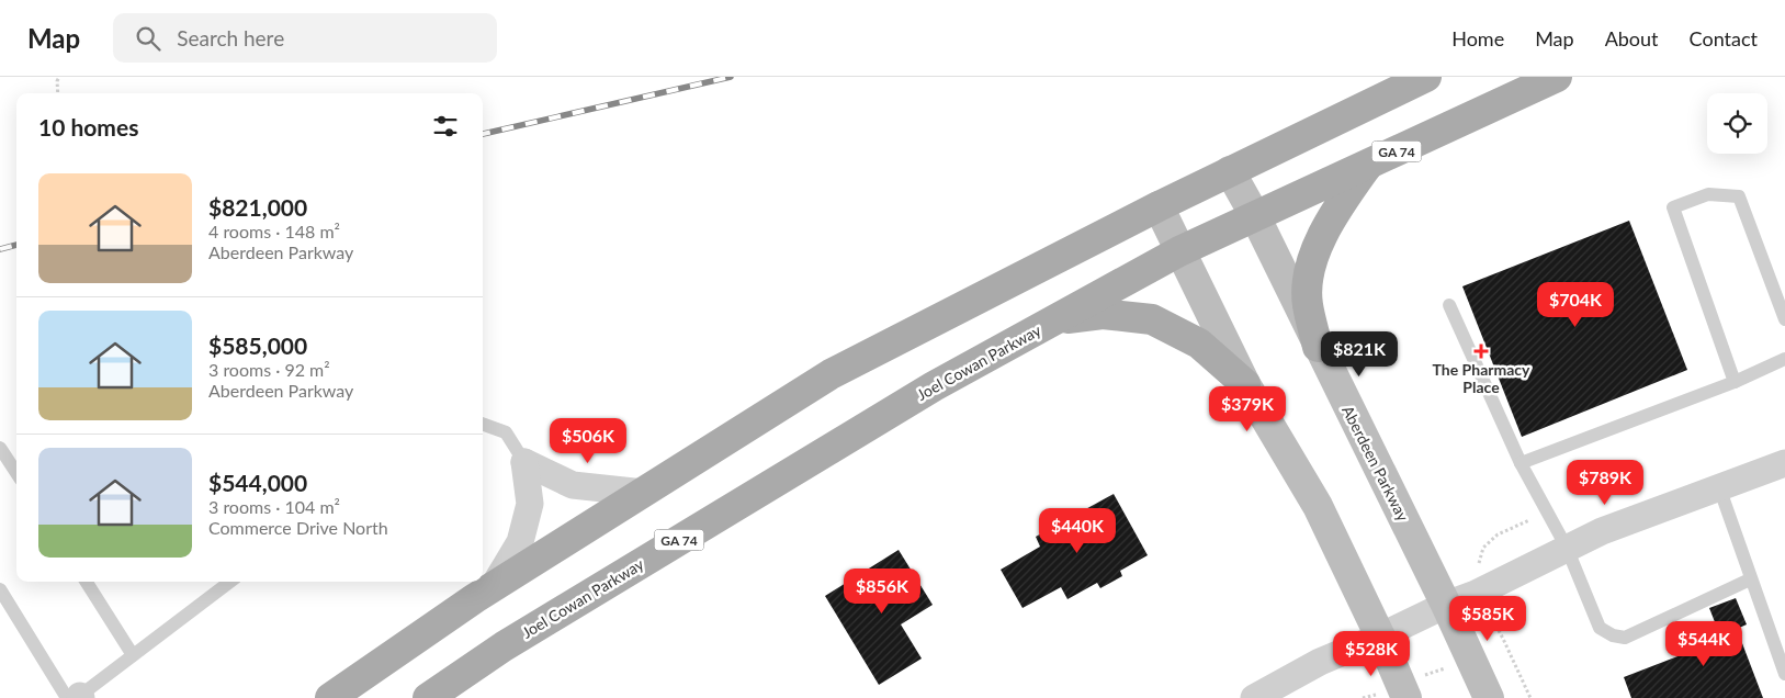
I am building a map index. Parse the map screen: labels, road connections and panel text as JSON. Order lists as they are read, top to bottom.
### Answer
{
  "streets": {
    "main road": ["GA 74", "Joel Cowan Parkway"],
    "street": ["Aberdeen Parkway"]
  },
  "crossings": [
    ["Joel Cowan Parkway", "Aberdeen Parkway"]
  ],
  "places": {
    "health": ["The Pharmacy Place"]
  },
  "page": {
    "header": "Map",
    "search": "Search here",
    "nav": [
      "Home",
      "Map",
      "About",
      "Contact"
    ],
    "heading": "10 homes",
    "list": [
      {
        "name": "$821,000",
        "note": "4 rooms · 148 m² · Aberdeen Parkway"
      },
      {
        "name": "$585,000",
        "note": "3 rooms · 92 m² · Aberdeen Parkway"
      },
      {
        "name": "$544,000",
        "note": "3 rooms · 104 m² · Commerce Drive North"
      }
    ],
    "price": [
      "$704K",
      "$821K",
      "$379K",
      "$506K",
      "$789K",
      "$440K",
      "$856K",
      "$585K",
      "$544K",
      "$528K"
    ]
  }
}
